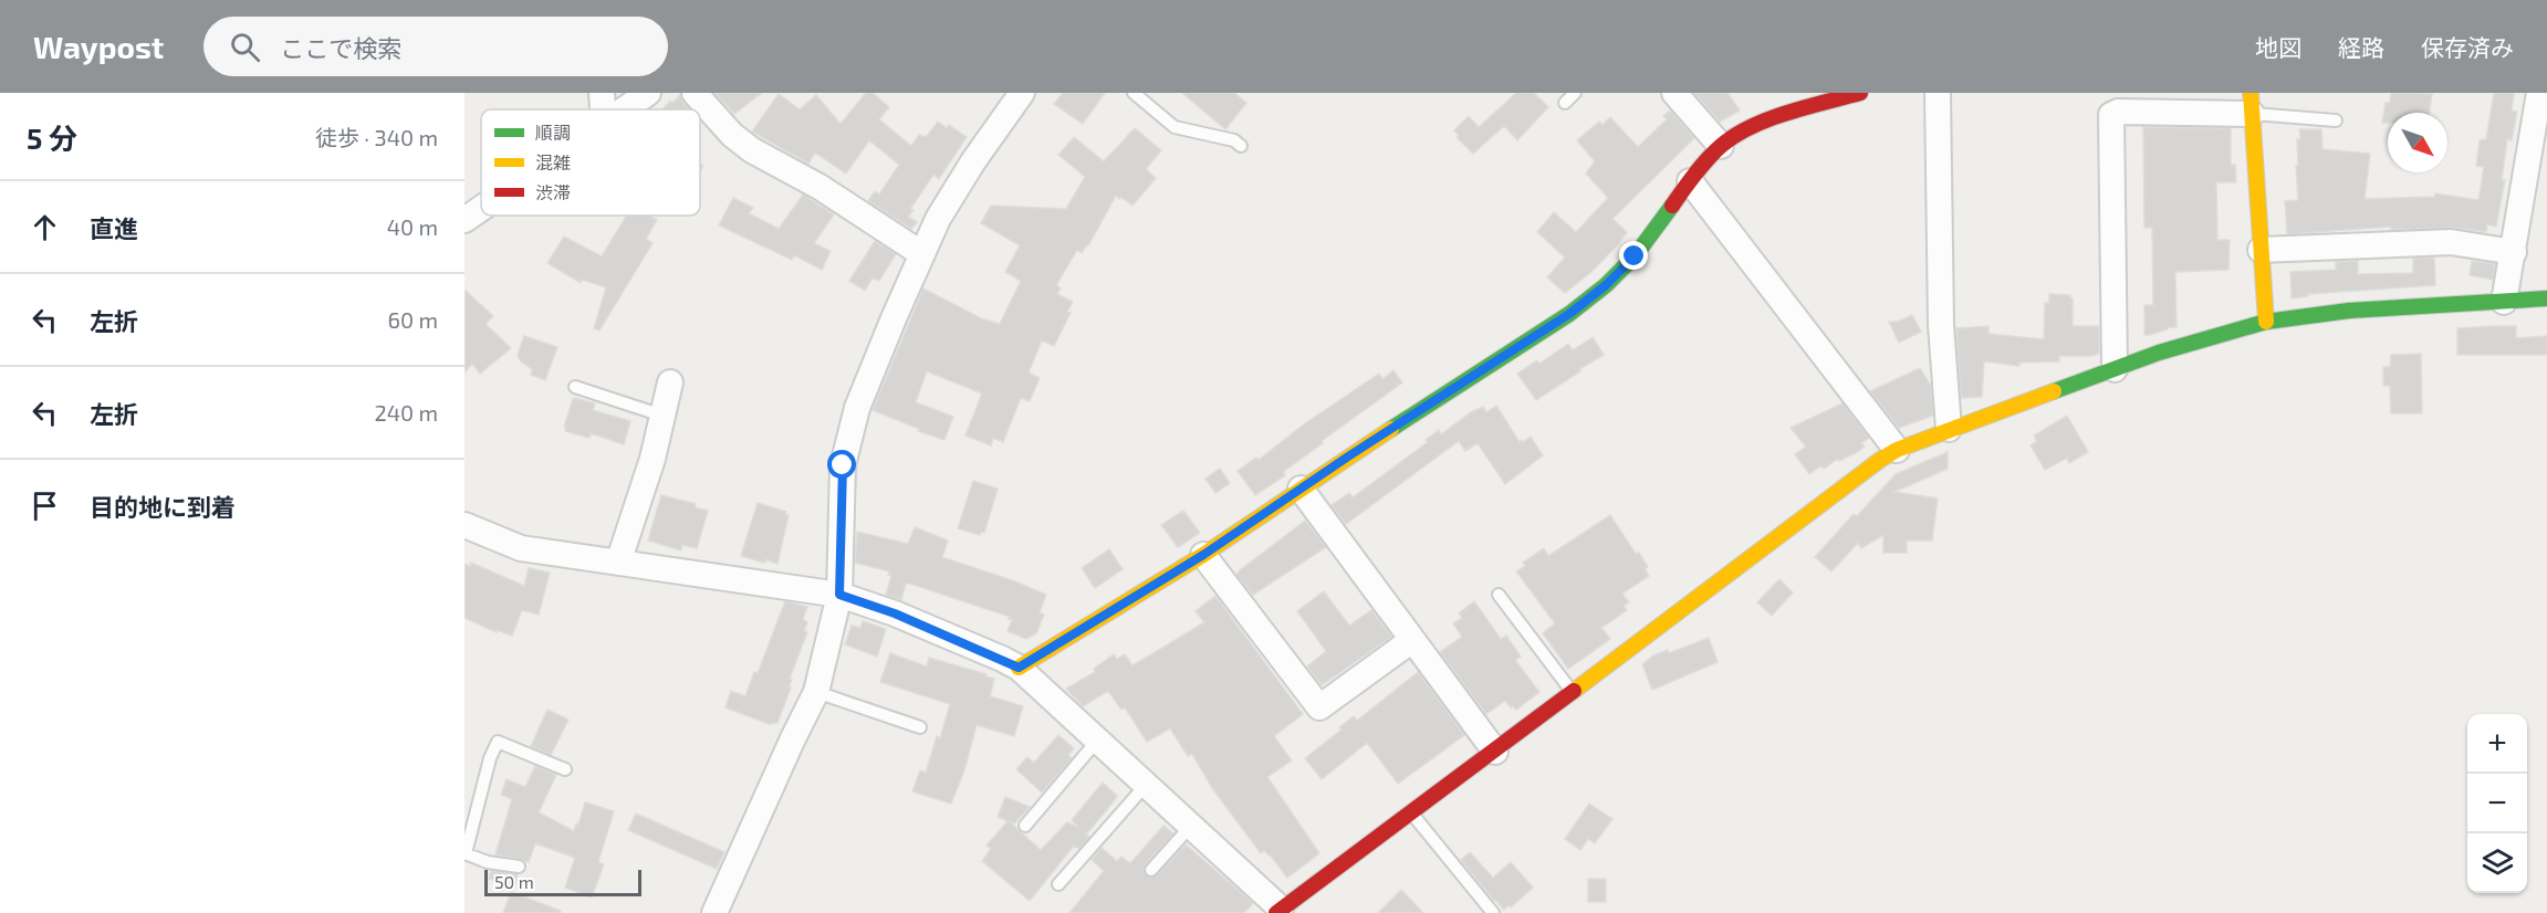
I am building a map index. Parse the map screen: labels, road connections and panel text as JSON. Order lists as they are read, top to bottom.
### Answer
{
  "legend": ["順調", "混雑", "渋滞"],
  "scale_bar": "50 m",
  "north": "bottom right",
  "page": {
    "header": "Waypost",
    "search": "ここで検索",
    "nav": ["地図", "経路", "保存済み"],
    "heading": ["5 分", "徒歩 · 340 m"],
    "list": [
      ["直進", "40 m"],
      ["左折", "60 m"],
      ["左折", "240 m"],
      "目的地に到着"
    ],
    "map_buttons": ["+", "−"],
    "scale": "50 m"
  }
}
